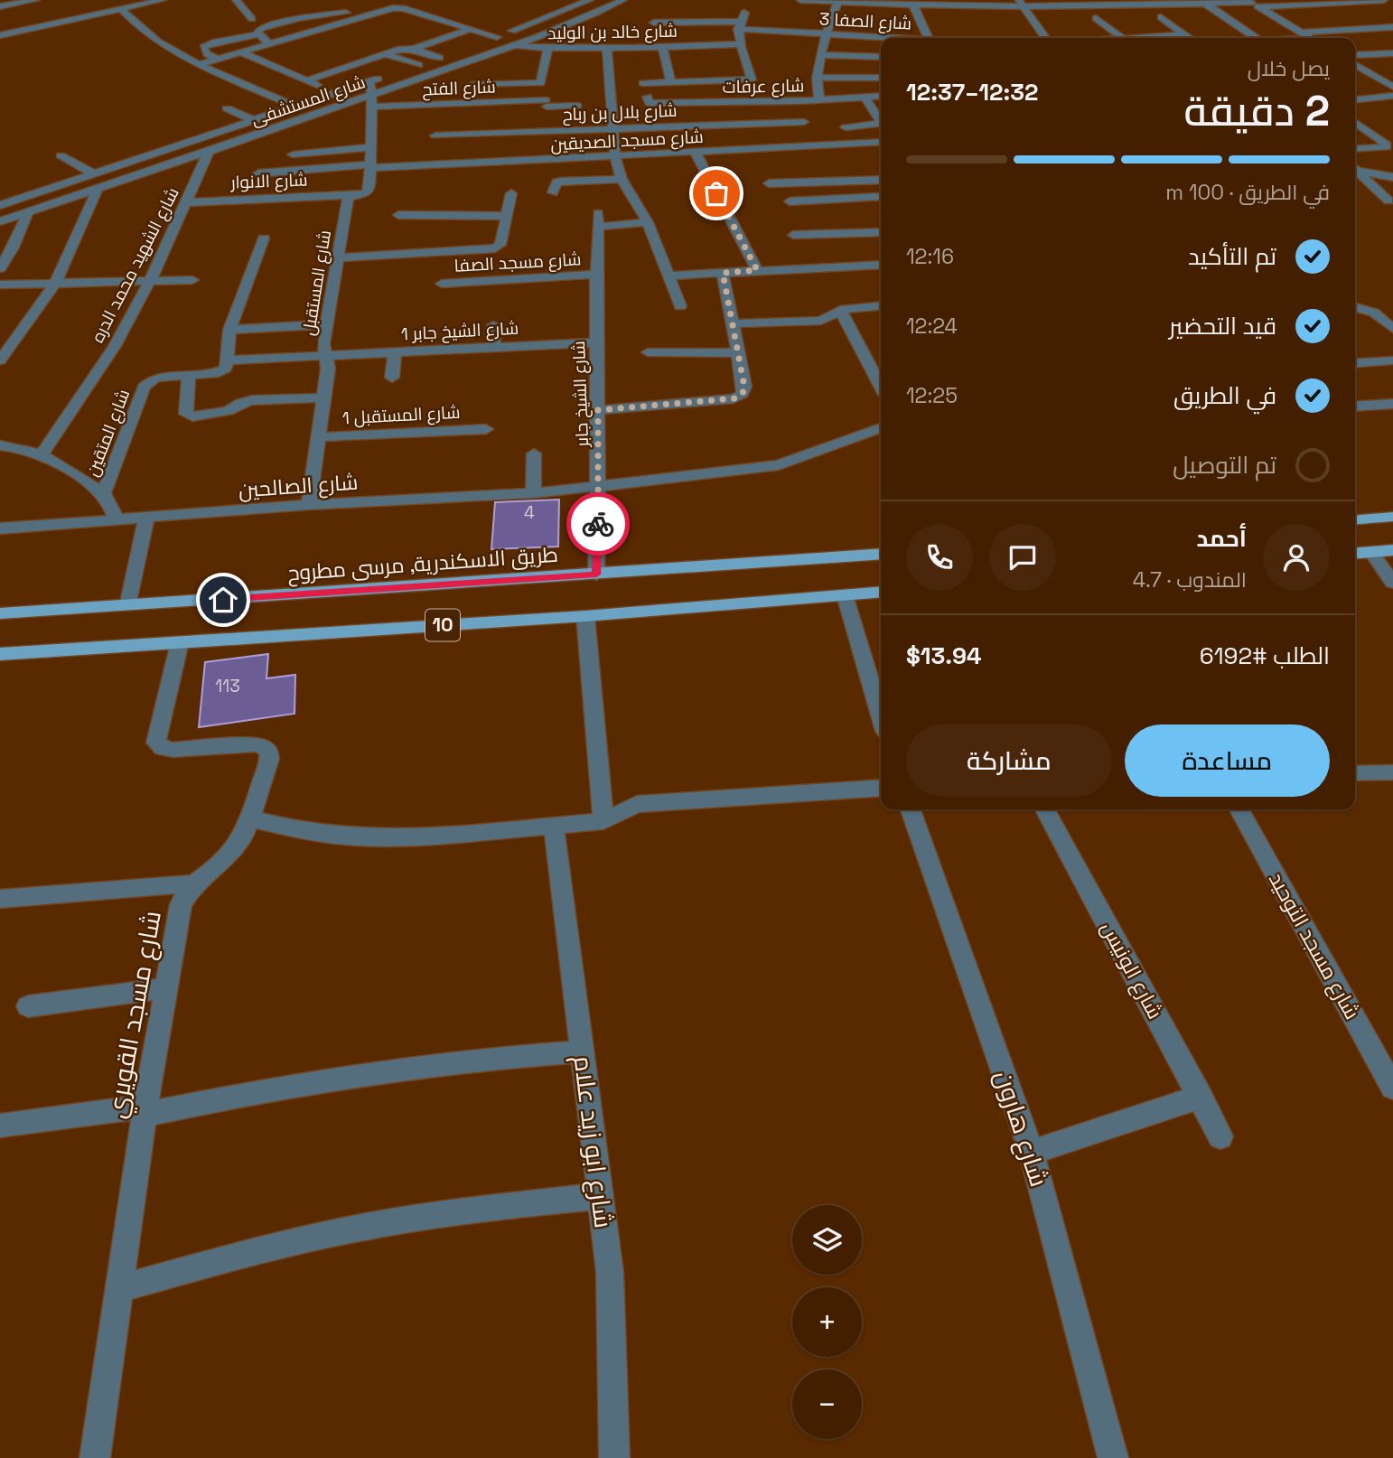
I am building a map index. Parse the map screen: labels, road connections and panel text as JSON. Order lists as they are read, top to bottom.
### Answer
{
  "streets": {
    "main road": ["طريق الاسكندرية, مرسى مطروح", "10"],
    "street": [
      "شارع الصفا 3",
      "شارع خالد بن الوليد",
      "شارع عرفات",
      "شارع الفتح",
      "شارع المستشفى",
      "شارع بلال بن رباح",
      "شارع مسجد الصديقين",
      "شارع الانوار",
      "شارع مسجد الصفا",
      "شارع الشهيد محمد الدره",
      "شارع المستقبل",
      "شارع الشيخ جابر 1",
      "شارع الشيخ جابر",
      "شارع المستقبل 1",
      "شارع المتقين",
      "شارع الصالحين",
      "شارع مسجد التوحيد",
      "شارع الونيس",
      "شارع مسجد القويري",
      "شارع هارون",
      "شارع ابو زيد علام"
    ]
  },
  "crossings": [
    ["شارع خالد بن الوليد", "شارع المستشفى"],
    ["شارع الفتح", "شارع بلال بن رباح"],
    ["شارع الفتح", "شارع المستقبل"],
    ["شارع المستشفى", "شارع الشهيد محمد الدره"],
    ["شارع المستشفى", "شارع المستقبل"],
    ["شارع مسجد الصديقين", "شارع المستقبل"],
    ["شارع الانوار", "شارع الشهيد محمد الدره"],
    ["شارع الانوار", "شارع المستقبل"],
    ["شارع مسجد الصفا", "شارع الشيخ جابر"],
    ["شارع المستقبل", "شارع الشيخ جابر 1"],
    ["شارع المستقبل", "شارع المستقبل 1"],
    ["شارع المستقبل", "شارع الصالحين"],
    ["شارع الشيخ جابر 1", "شارع الشيخ جابر"],
    ["شارع الشيخ جابر 1", "شارع المتقين"],
    ["شارع الشيخ جابر", "شارع الصالحين"],
    ["شارع الشيخ جابر", "طريق الاسكندرية, مرسى مطروح"],
    ["شارع المتقين", "شارع الصالحين"],
    ["10", "شارع مسجد القويري"]
  ],
  "house_numbers": ["4", "113"],
  "page": {
    "heading": ["2 دقيقة", "يصل خلال", "12:32–12:37"],
    "panel": [
      "أحمد",
      "المندوب · 4.7",
      "الطلب #6192",
      "$13.94"
    ],
    "bar": "في الطريق · 100 m",
    "list": [
      ["تم التأكيد", "12:16"],
      ["قيد التحضير", "12:24"],
      ["في الطريق", "12:25"],
      "تم التوصيل"
    ],
    "buttons": ["مساعدة", "مشاركة"],
    "map_buttons": ["+", "−"]
  }
}
